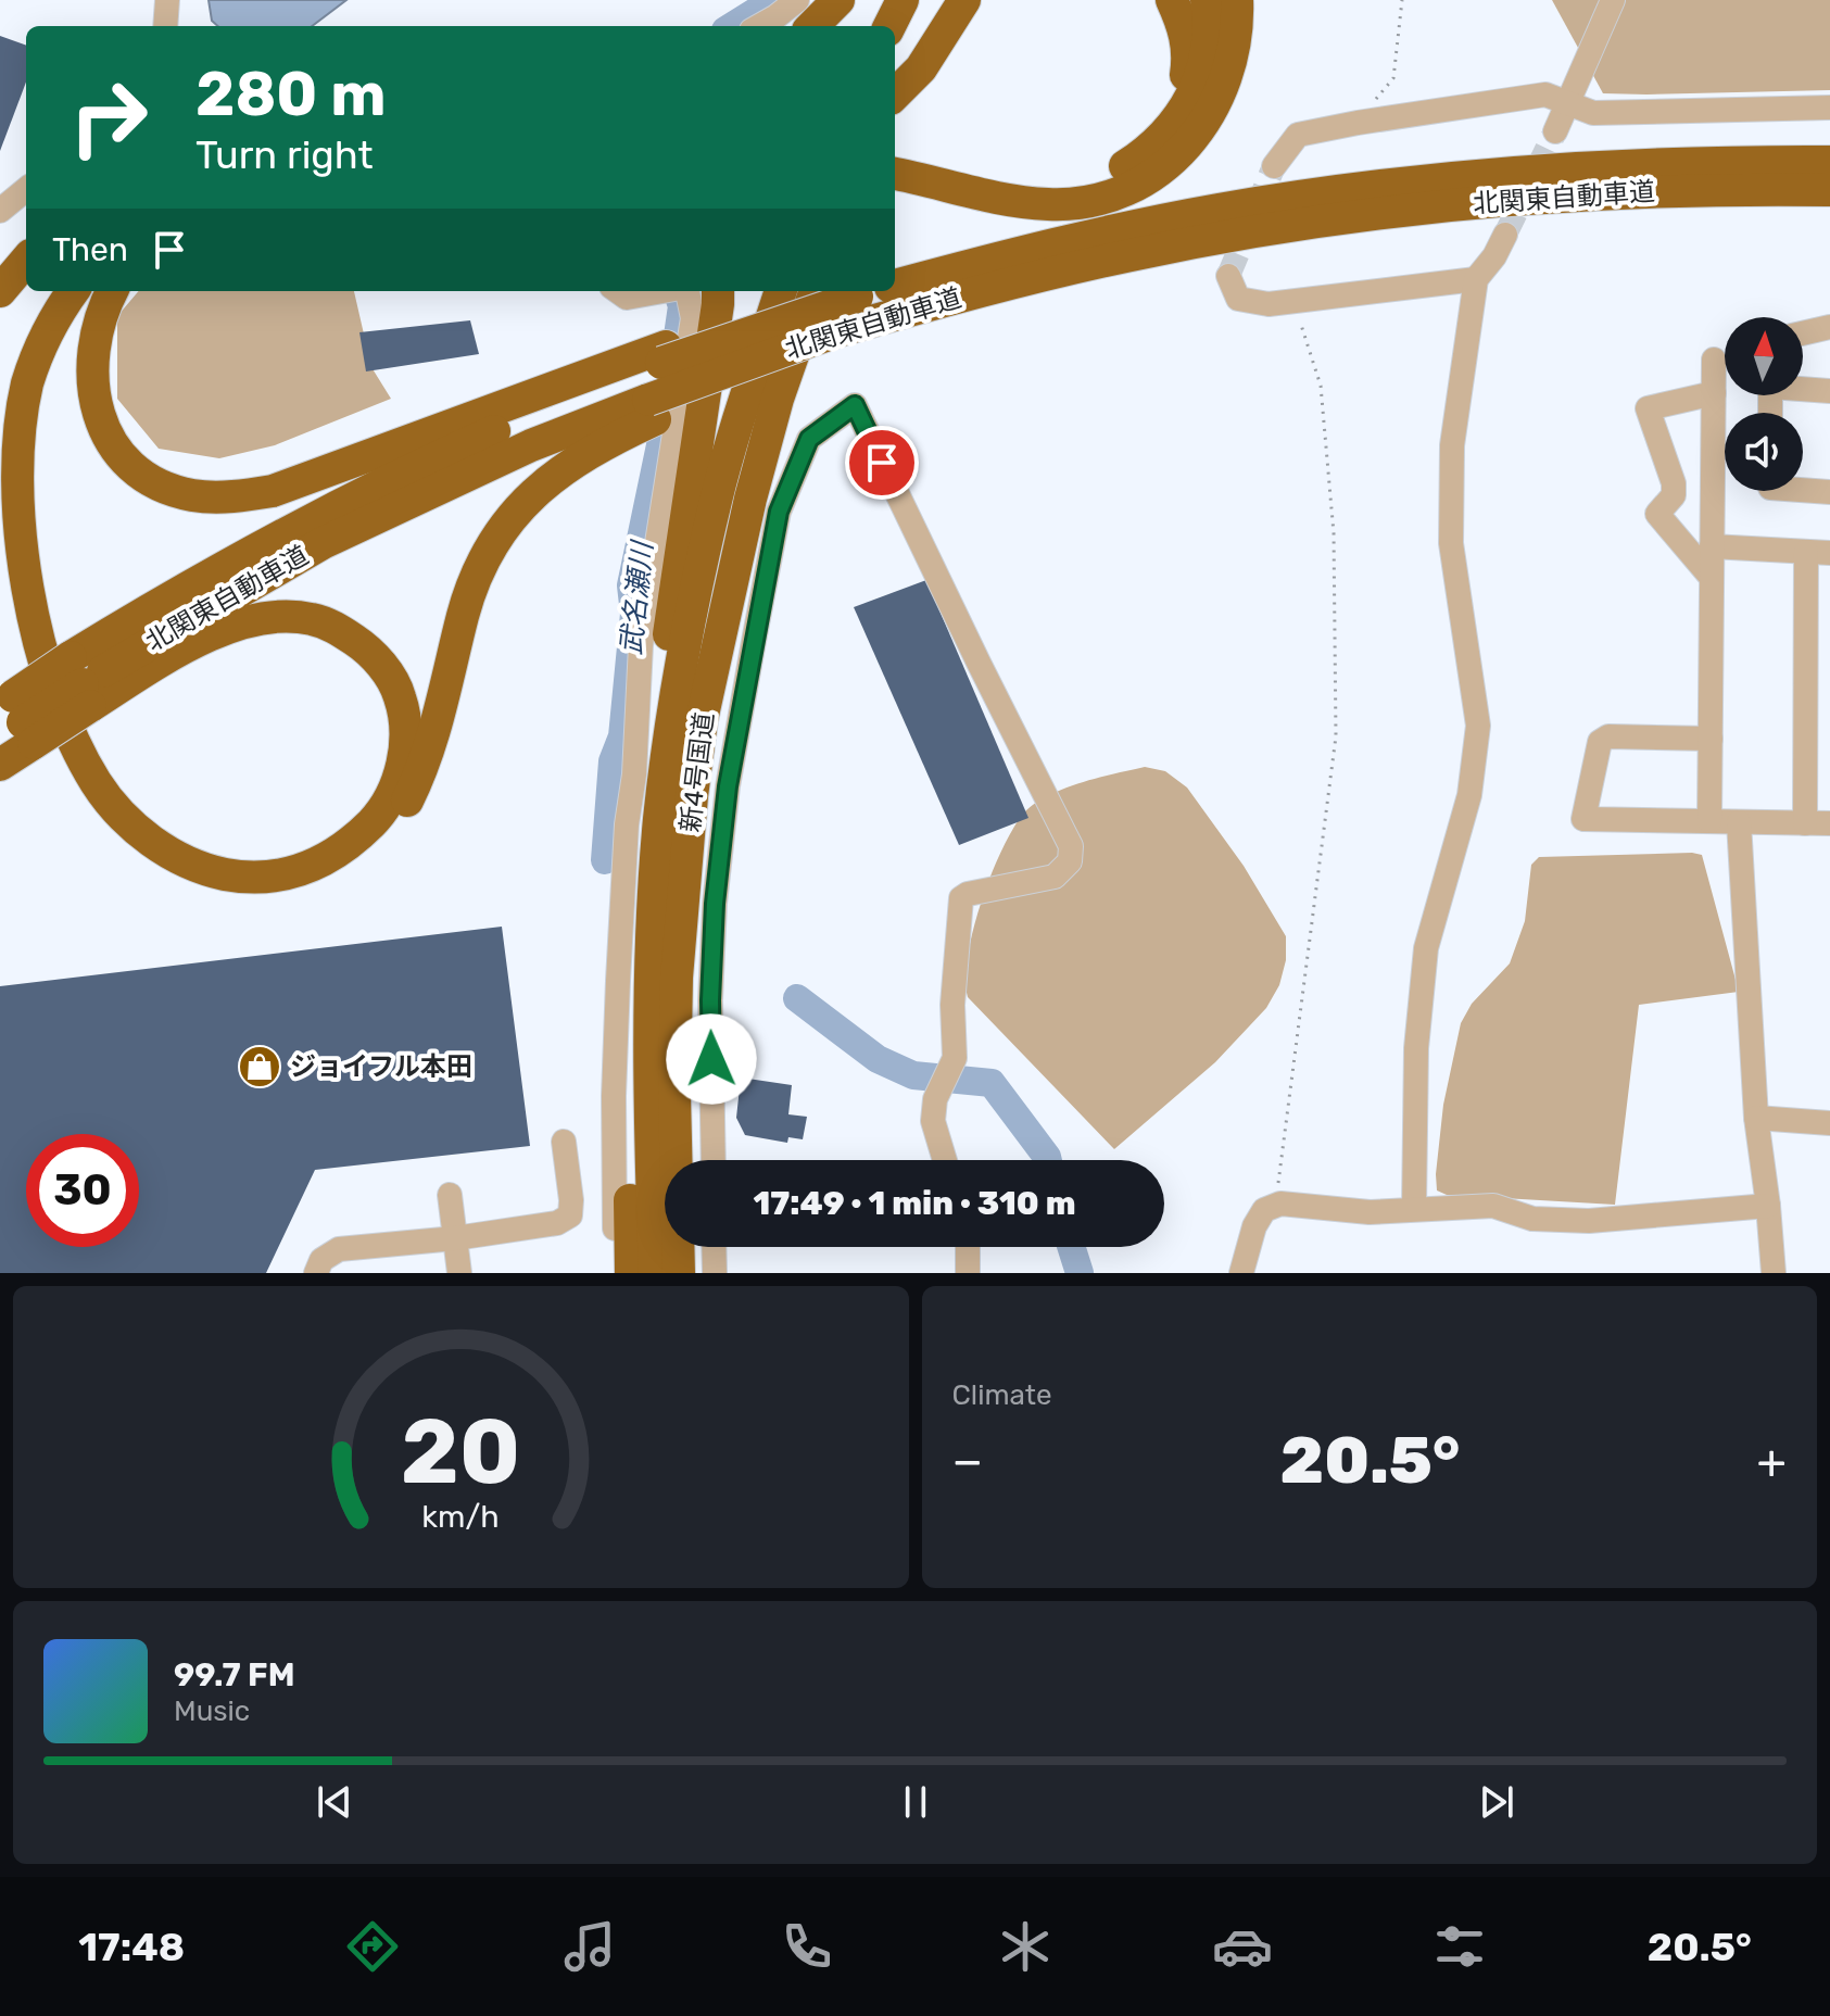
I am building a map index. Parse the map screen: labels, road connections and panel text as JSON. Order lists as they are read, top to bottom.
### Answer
{
  "streets": {
    "highway": ["北関東自動車道", "新4号国道"]
  },
  "water": ["武名瀬川"],
  "places": {
    "shop": ["ジョイフル本田"]
  },
  "north": "top",
  "page": {
    "turn": ["280 m", "Turn right"],
    "then": "Then",
    "limit": "30",
    "trip": "17:49 · 1 min · 310 m",
    "tile": "Climate",
    "heat": ["−", "20.5°", "+"],
    "song": ["99.7 FM", "Music"],
    "tabs": ["17:48", "20.5°"],
    "gauge": ["20", "km/h"]
  }
}
